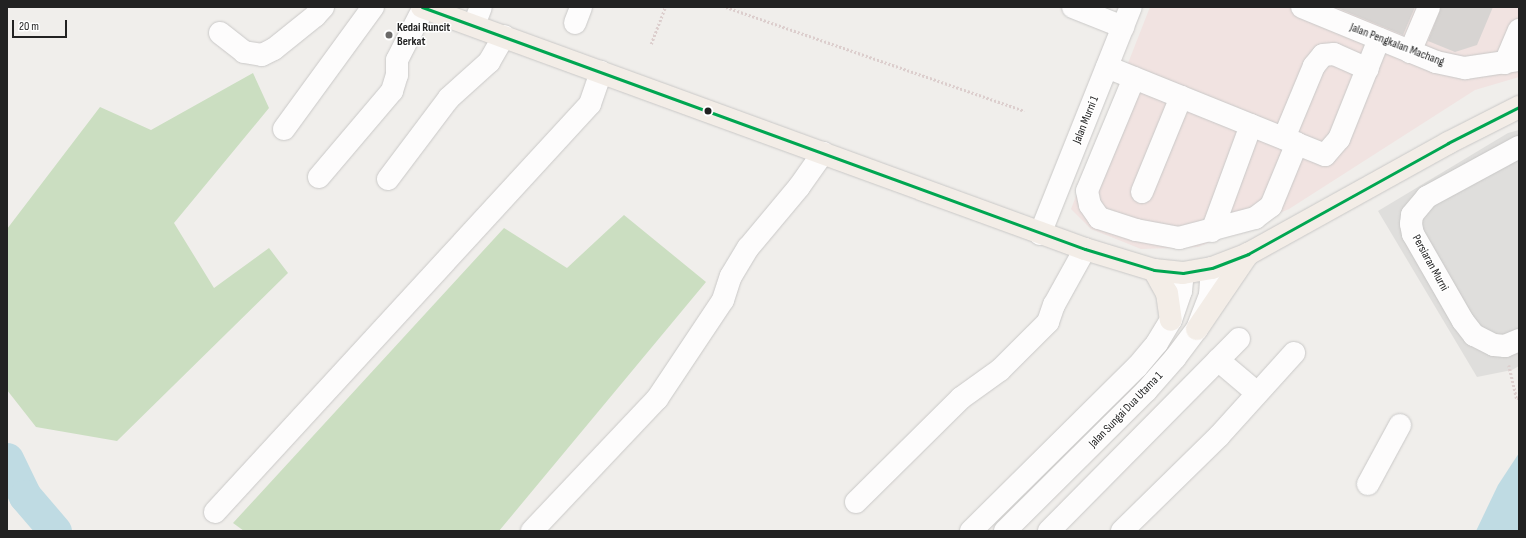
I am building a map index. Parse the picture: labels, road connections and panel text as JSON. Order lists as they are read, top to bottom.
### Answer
{
  "streets": {
    "street": [
      "Jalan Pengkalan Machang",
      "Jalan Murni 1",
      "Persiaran Murni",
      "Jalan Sungai Dua Utama 1"
    ]
  },
  "places": ["Kedai Runcit Berkat"],
  "scale_bar": "20 m"
}
